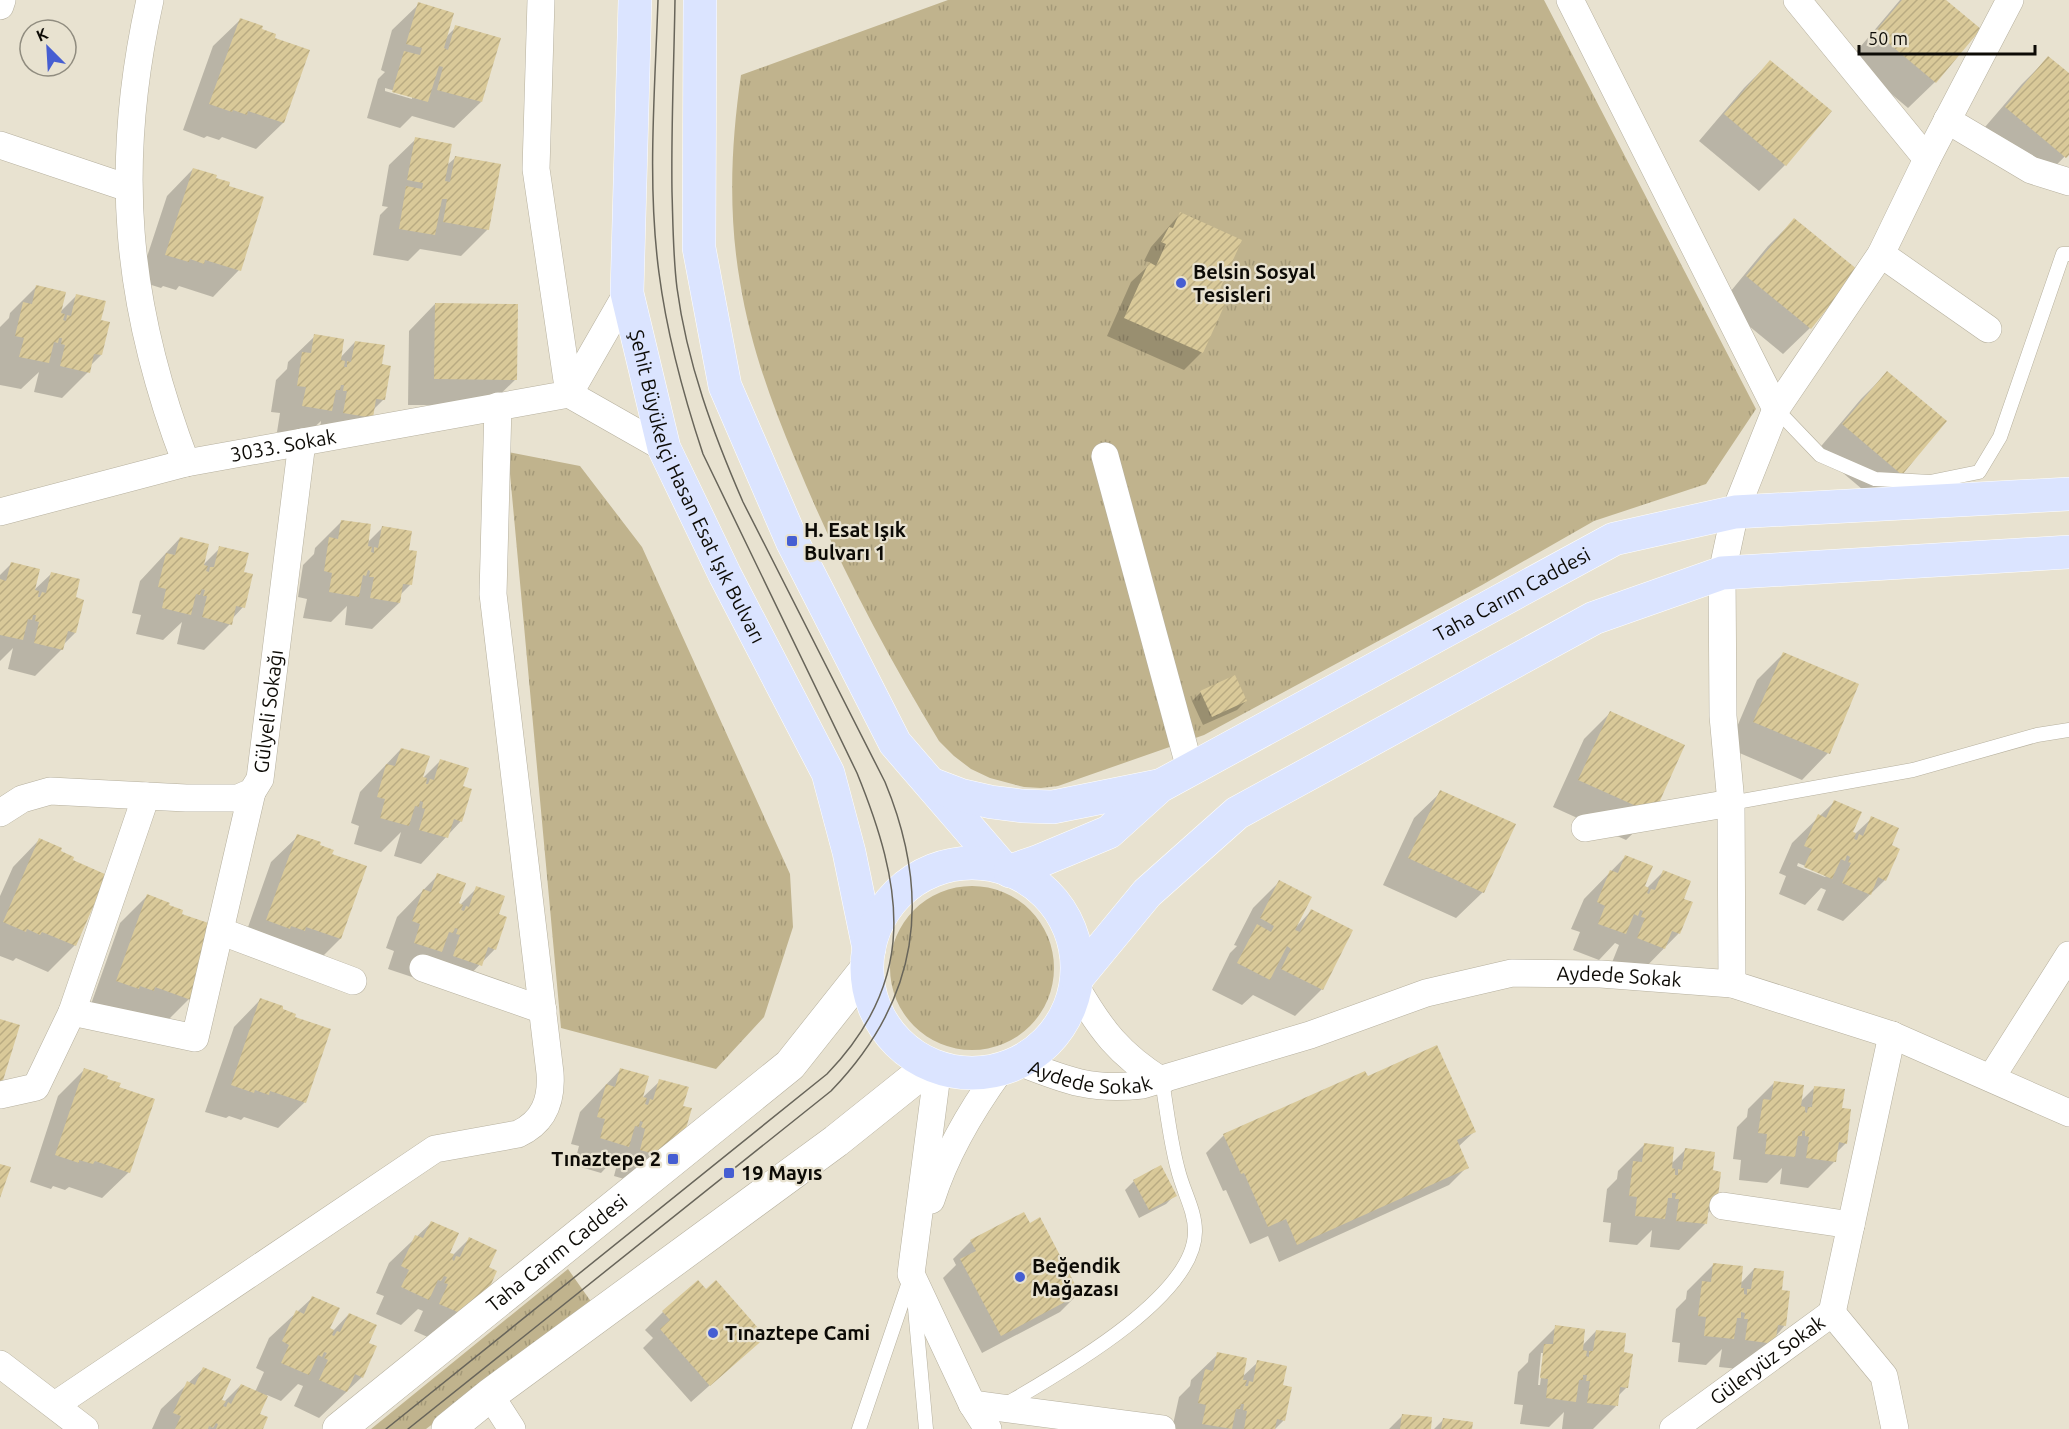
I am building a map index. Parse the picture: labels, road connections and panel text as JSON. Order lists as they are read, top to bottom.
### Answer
{
  "streets": {
    "main road": ["Şehit Büyükelçi Hasan Esat Işık Bulvarı", "Taha Carım Caddesi"],
    "street": [
      "3033. Sokak",
      "Gülyeli Sokağı",
      "Aydede Sokak",
      "Güleryüz Sokak"
    ]
  },
  "crossings": [
    ["3033. Sokak", "Gülyeli Sokağı"],
    ["Şehit Büyükelçi Hasan Esat Işık Bulvarı", "Taha Carım Caddesi"],
    ["Şehit Büyükelçi Hasan Esat Işık Bulvarı", "Aydede Sokak"],
    ["Taha Carım Caddesi", "Aydede Sokak"]
  ],
  "places": {
    "other": ["Belsin Sosyal Tesisleri", "Beğendik Mağazası", "Tınaztepe Cami"],
    "transit": ["H. Esat Işık Bulvarı 1", "Tınaztepe 2", "19 Mayıs"]
  },
  "scale_bar": "50 m",
  "north": "top left"
}
